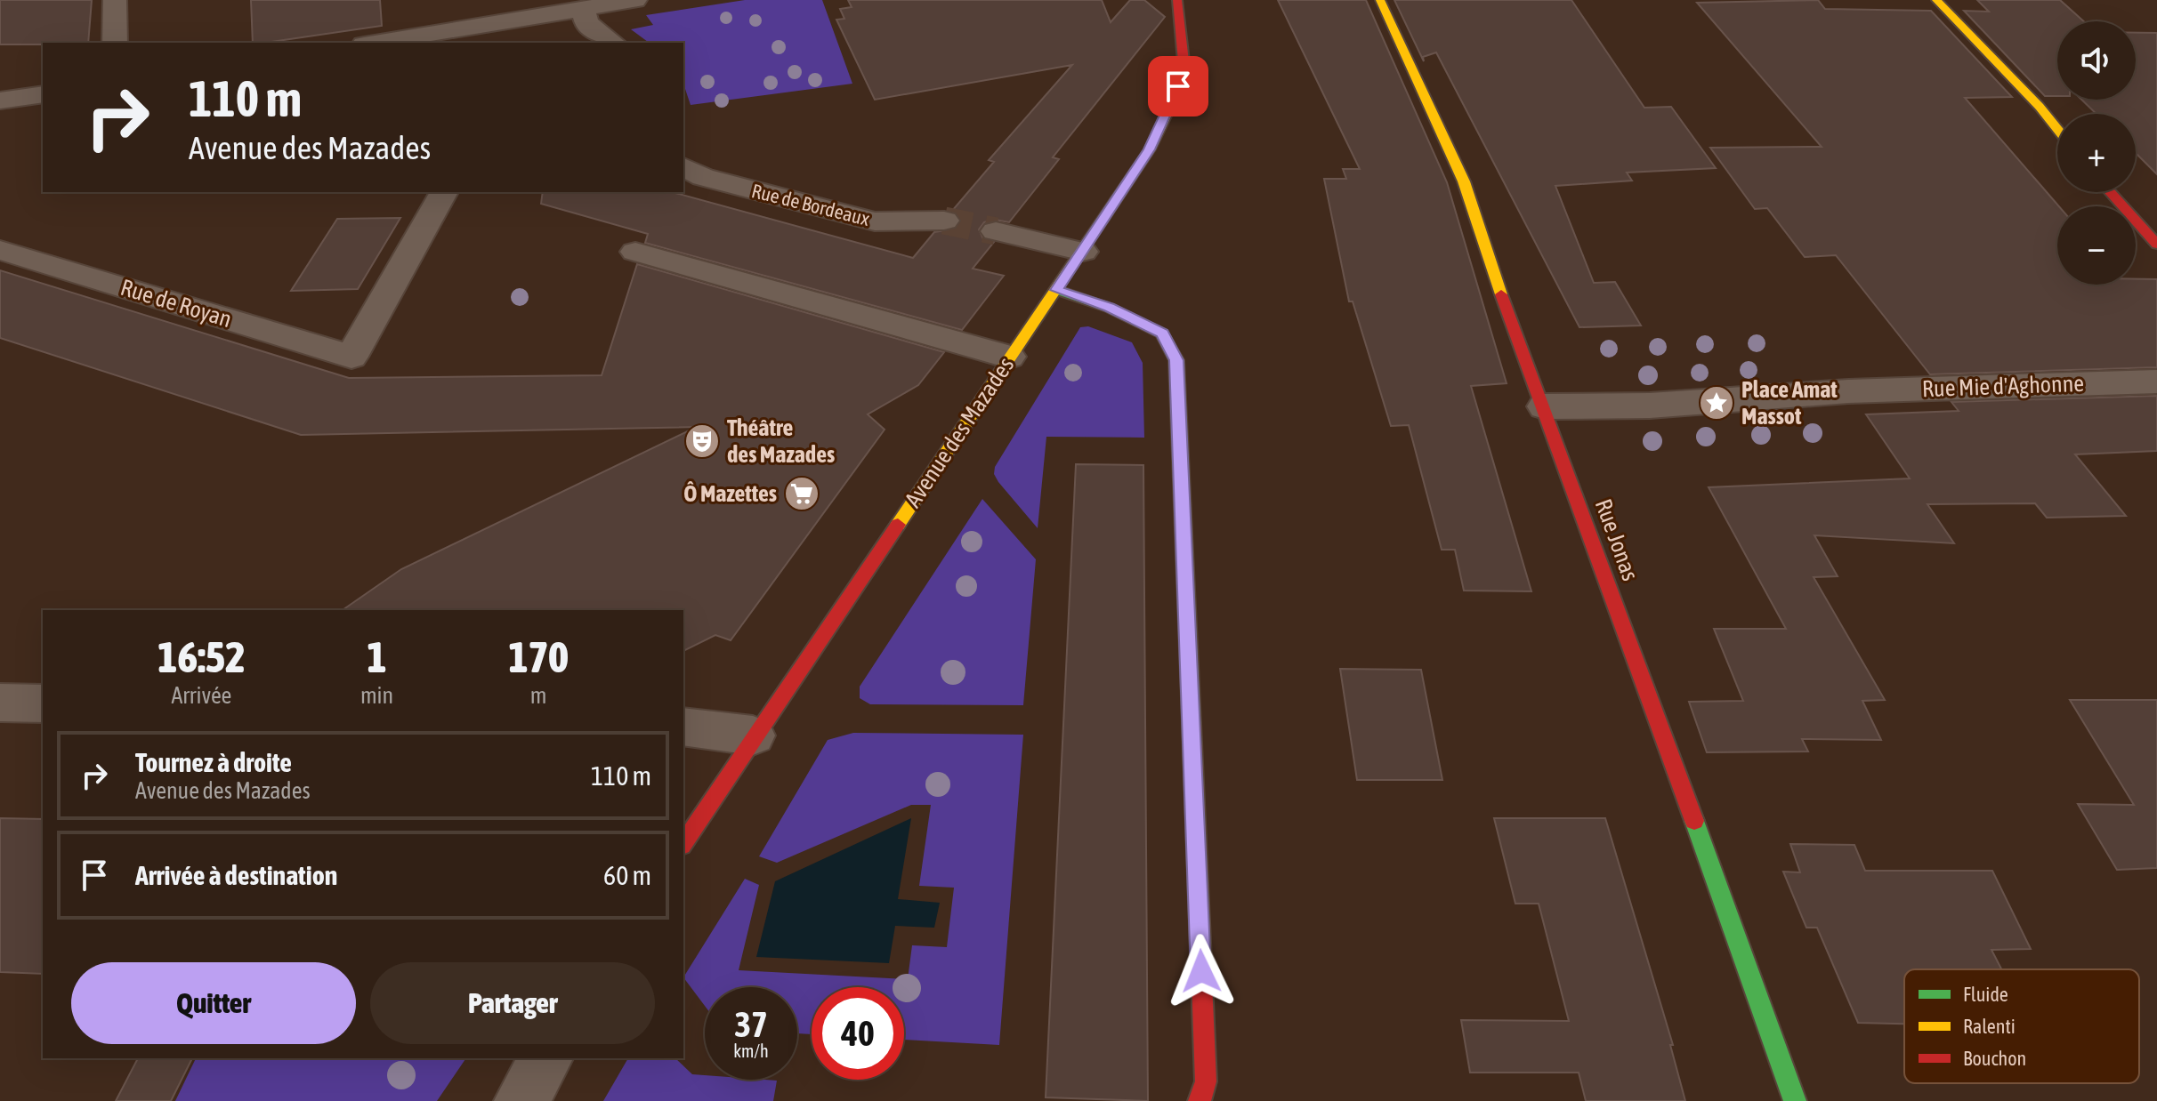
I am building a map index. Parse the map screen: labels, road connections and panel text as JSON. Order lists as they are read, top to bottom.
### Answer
{
  "streets": {
    "street": [
      "Rue de Bordeaux",
      "Rue de Royan",
      "Rue Mie d'Aghonne",
      "Avenue des Mazades",
      "Rue Jonas"
    ]
  },
  "crossings": [
    ["Rue Mie d'Aghonne", "Rue Jonas"]
  ],
  "places": {
    "place": ["Place Amat Massot"],
    "theatre": ["Théâtre des Mazades"],
    "supermarket": ["Ô Mazettes"]
  },
  "legend": ["Fluide", "Ralenti", "Bouchon"],
  "page": {
    "map_buttons": ["+", "−"],
    "turn": ["110 m", "Avenue des Mazades"],
    "eta": [
      "16:52",
      "Arrivée",
      "1",
      "min",
      "170",
      "m"
    ],
    "list": [
      {
        "name": "Tournez à droite",
        "note": "Avenue des Mazades",
        "value": "110 m"
      },
      {
        "name": "Arrivée à destination",
        "value": "60 m"
      }
    ],
    "buttons": ["Quitter", "Partager"],
    "speed": "37 km/h",
    "limit": "40"
  }
}
